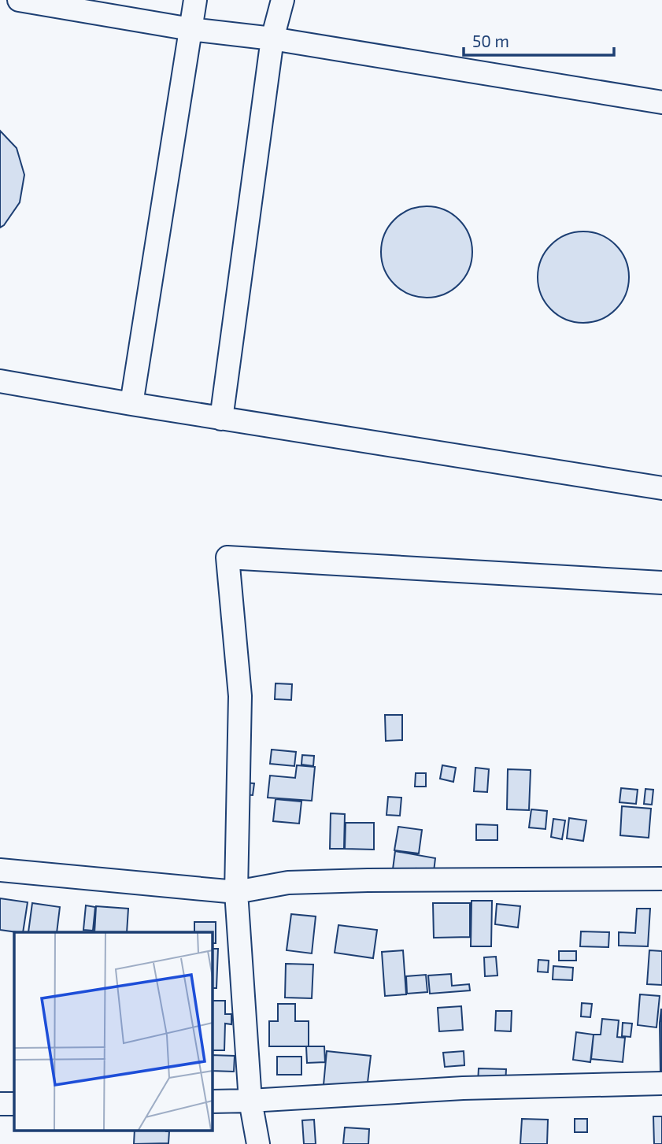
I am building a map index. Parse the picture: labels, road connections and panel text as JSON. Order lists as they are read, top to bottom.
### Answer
{
  "scale_bar": "50 m"
}
